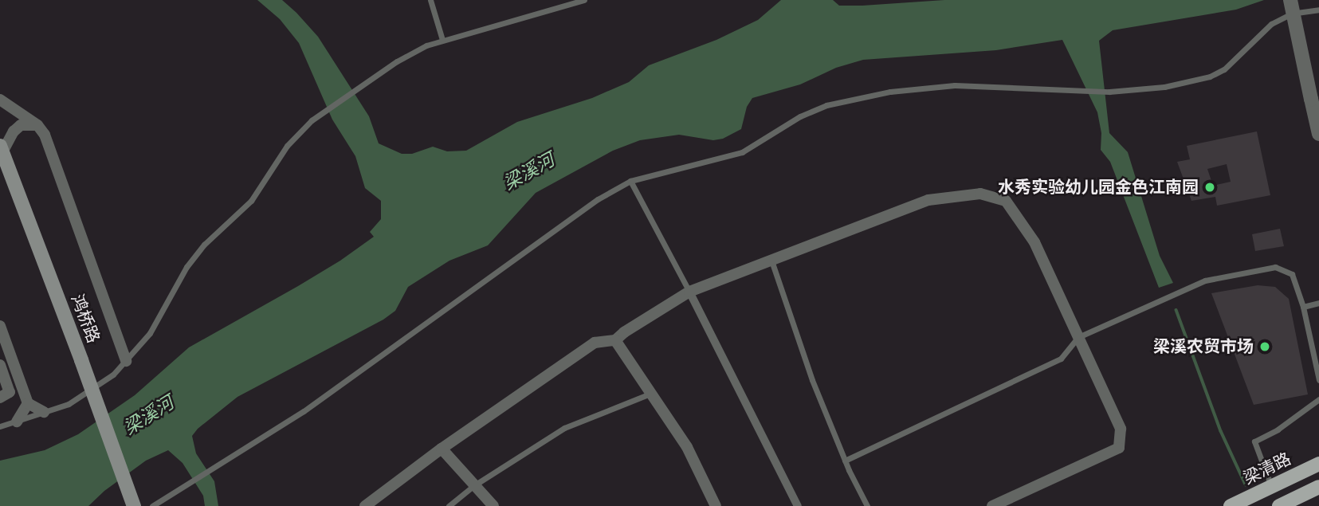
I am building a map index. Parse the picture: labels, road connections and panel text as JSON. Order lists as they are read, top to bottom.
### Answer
{
  "streets": {
    "main road": ["鸿桥路", "梁清路"]
  },
  "water": ["梁溪河"],
  "places": ["水秀实验幼儿园金色江南园", "梁溪农贸市场"]
}
